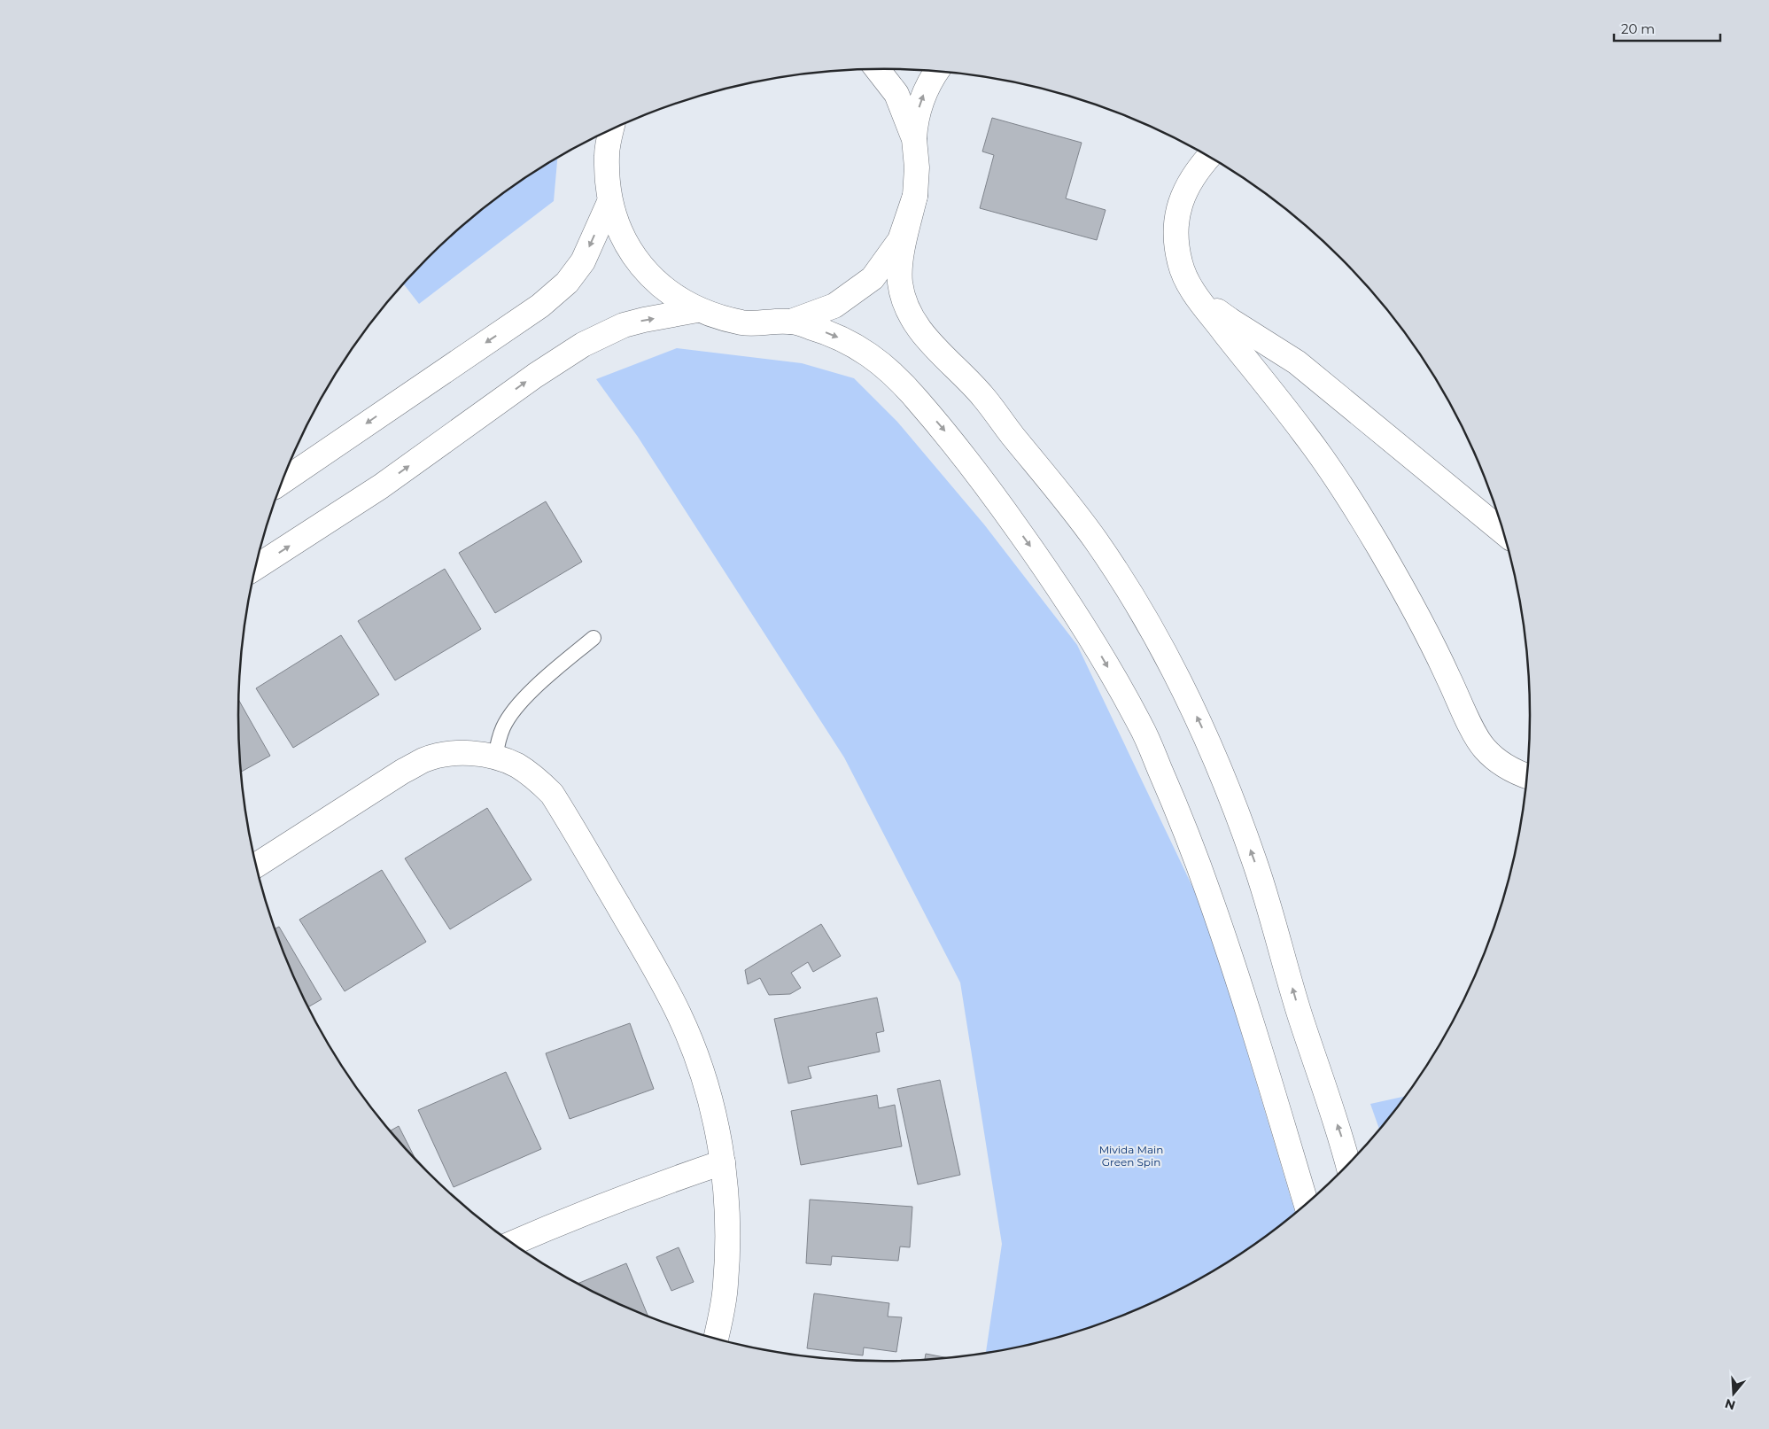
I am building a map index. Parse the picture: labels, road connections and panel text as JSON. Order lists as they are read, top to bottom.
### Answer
{
  "parks": ["Mivida Main Green Spin"],
  "scale_bar": "20 m",
  "north": "bottom"
}
